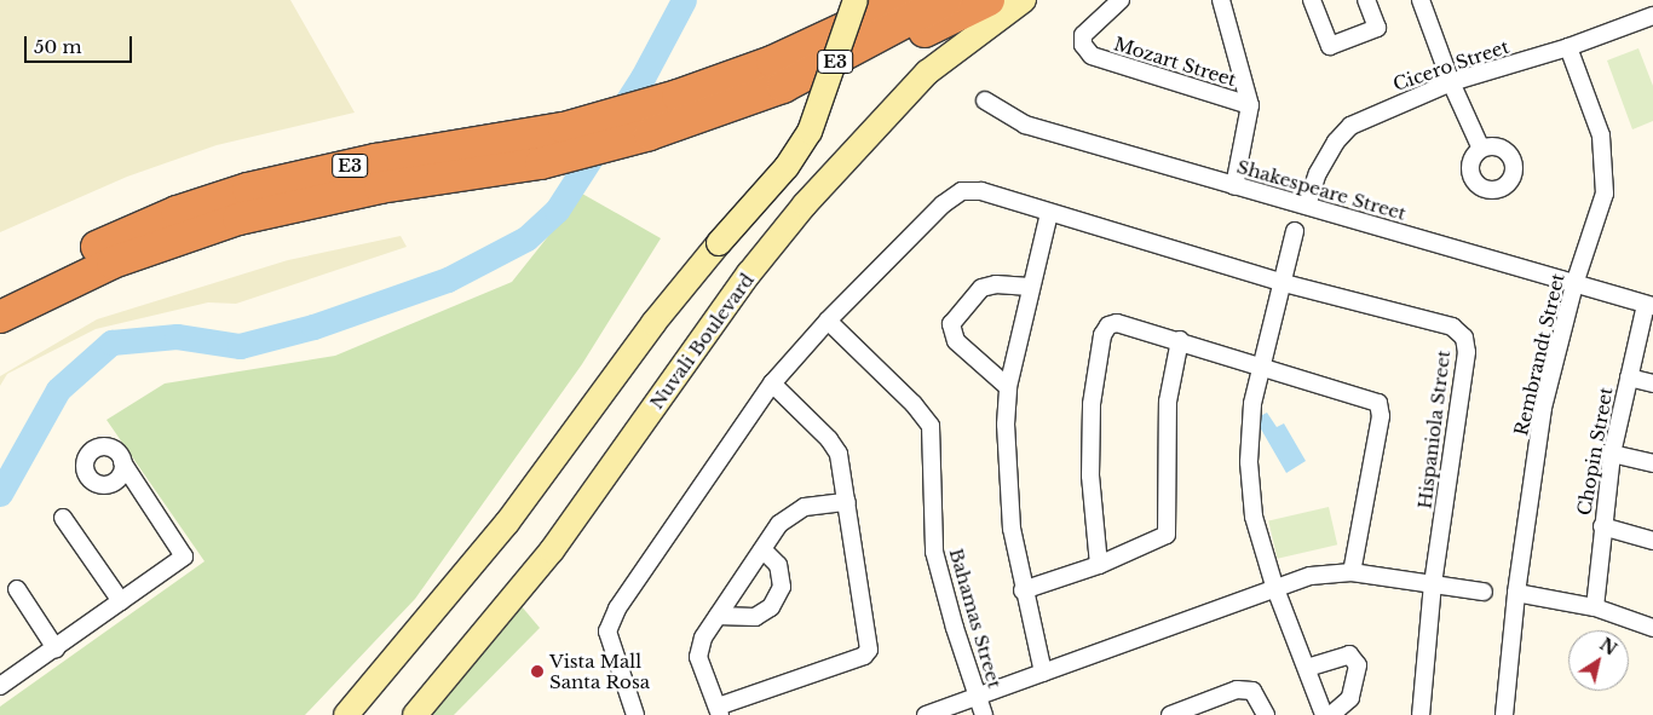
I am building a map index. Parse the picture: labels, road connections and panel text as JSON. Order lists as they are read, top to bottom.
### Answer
{
  "streets": {
    "highway": ["E3"],
    "main road": ["Nuvali Boulevard"],
    "street": [
      "Mozart Street",
      "Cicero Street",
      "Shakespeare Street",
      "Rembrandt Street",
      "Hispaniola Street",
      "Chopin Street",
      "Bahamas Street"
    ]
  },
  "crossings": [
    ["Cicero Street", "Shakespeare Street"],
    ["Cicero Street", "Rembrandt Street"],
    ["Shakespeare Street", "Rembrandt Street"],
    ["Shakespeare Street", "Chopin Street"]
  ],
  "places": ["Vista Mall Santa Rosa"],
  "scale_bar": "50 m",
  "north": "top right"
}
